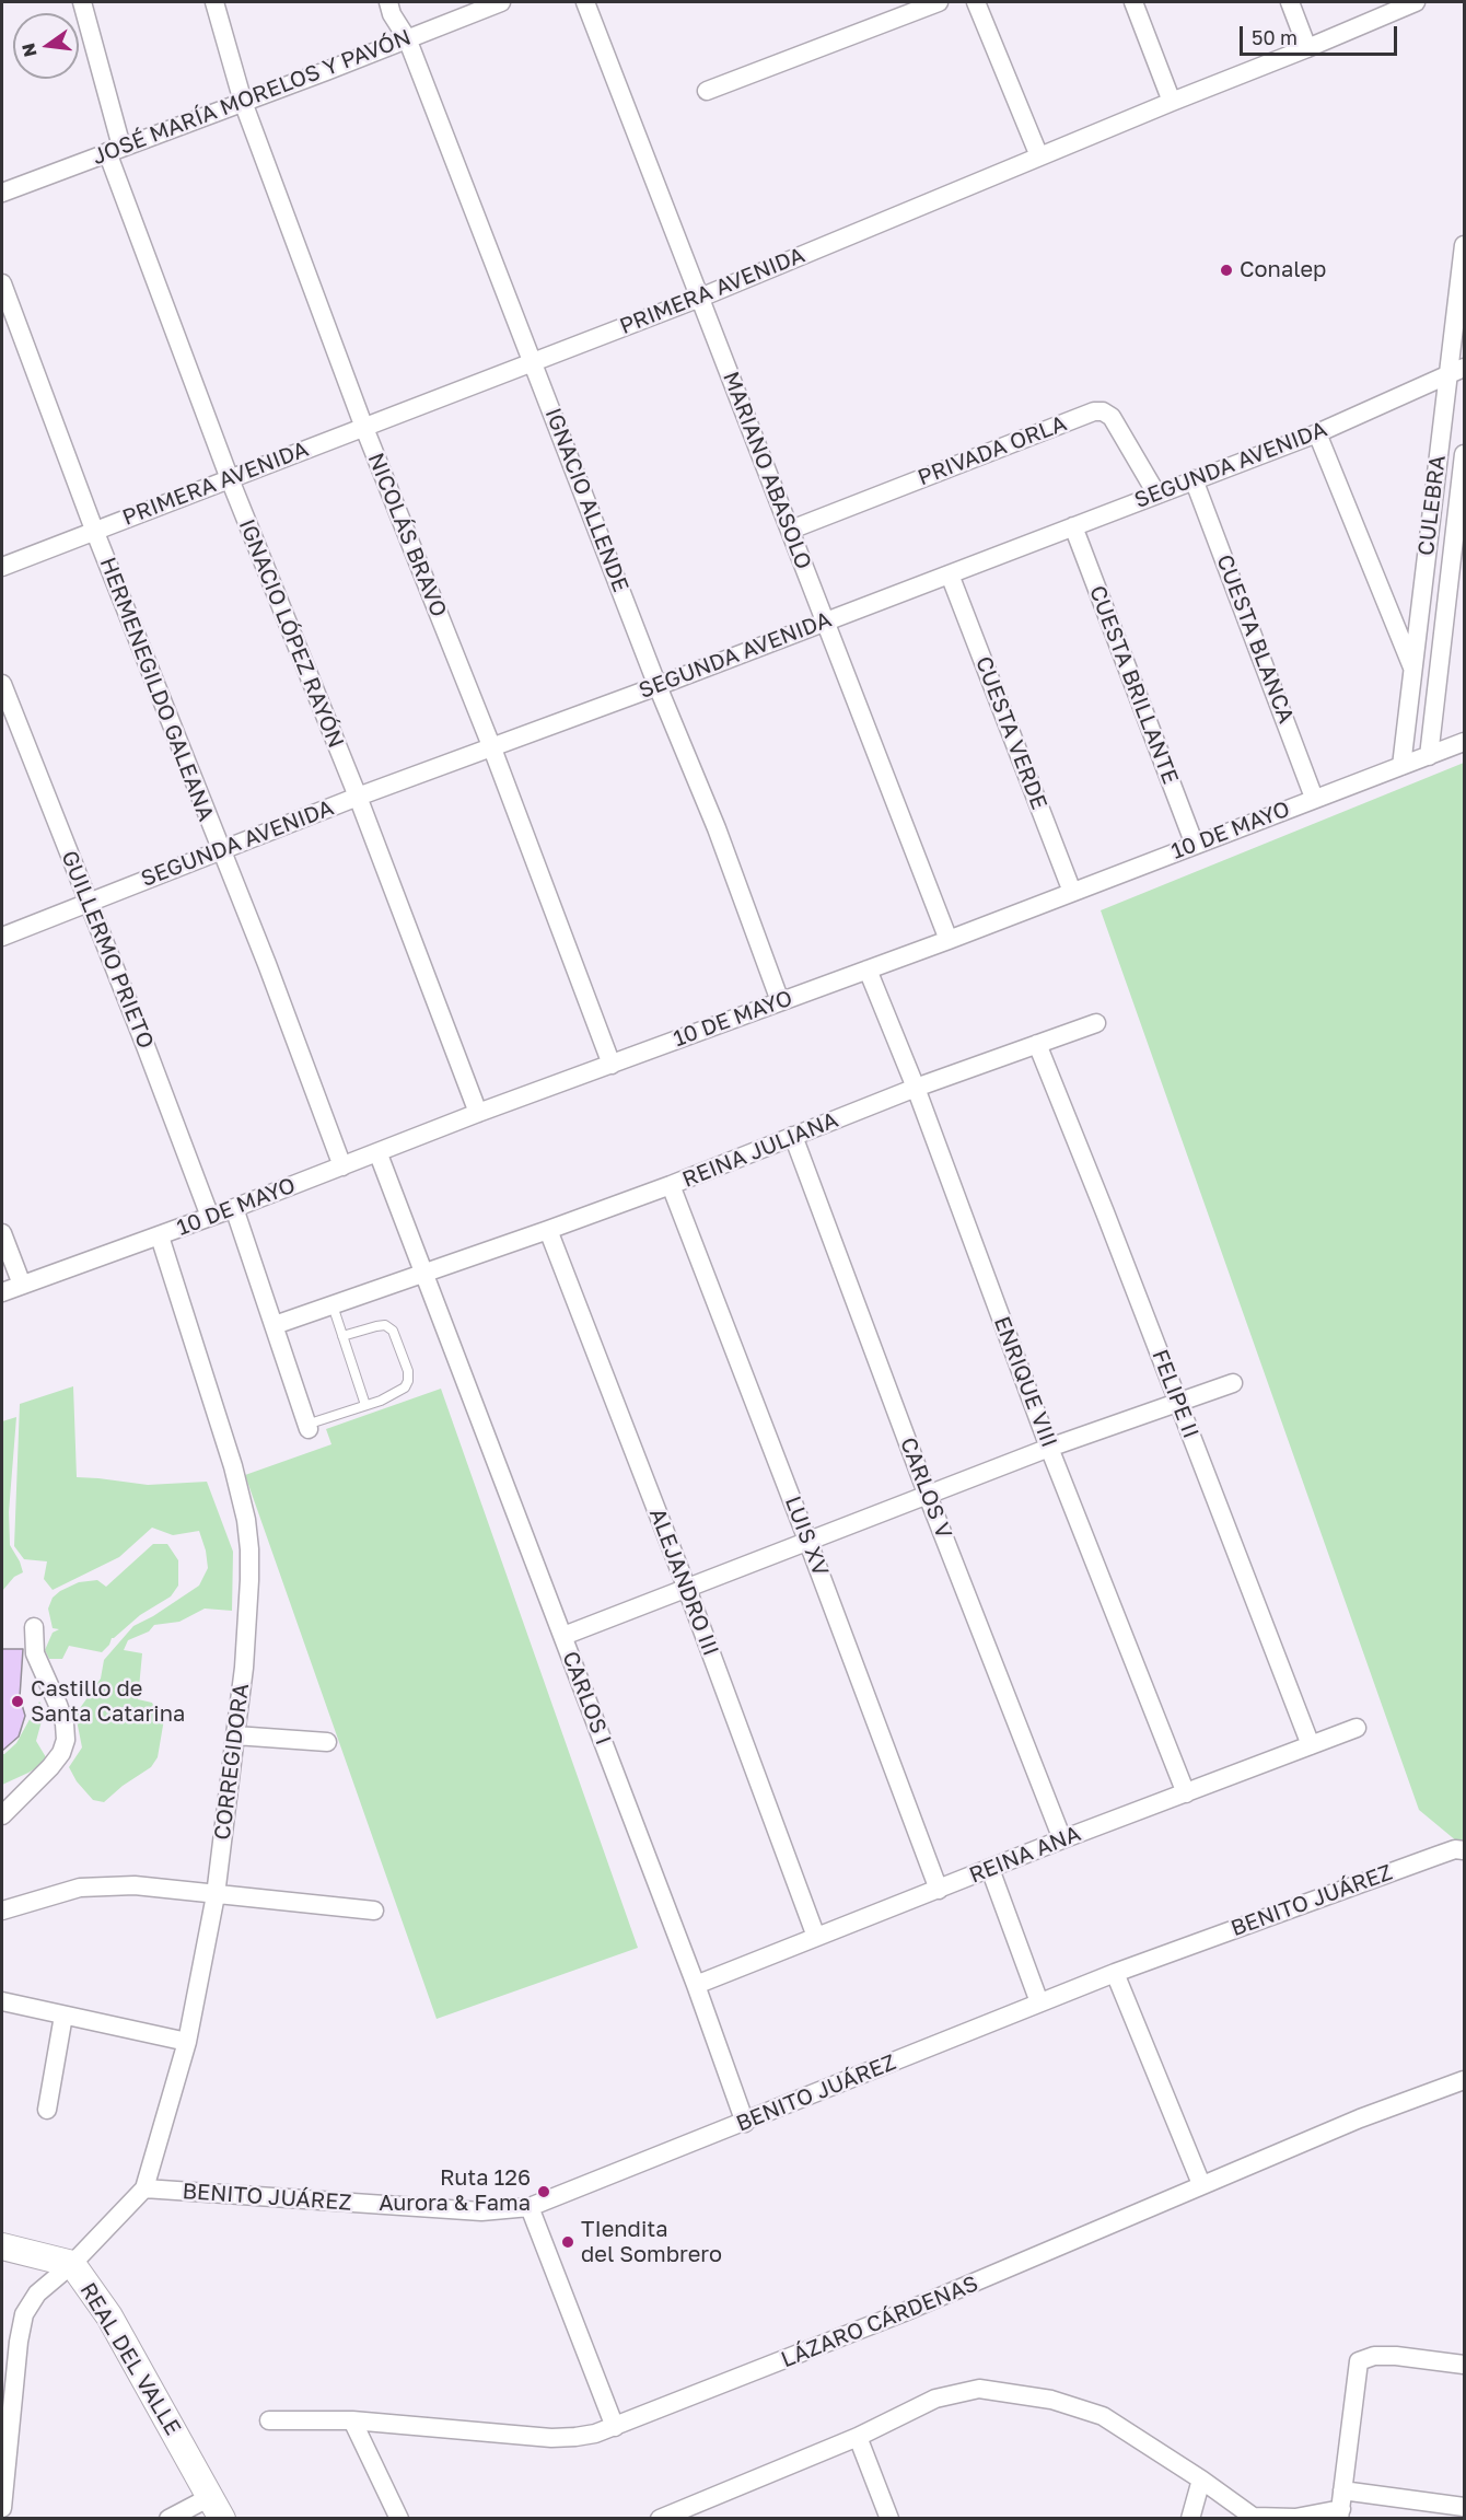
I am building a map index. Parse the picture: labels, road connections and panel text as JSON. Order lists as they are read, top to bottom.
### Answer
{
  "streets": {
    "street": [
      "JOSÉ MARÍA MORELOS Y PAVÓN",
      "PRIMERA AVENIDA",
      "PRIVADA ORLA",
      "SEGUNDA AVENIDA",
      "MARIANO ABASOLO",
      "IGNACIO ALLENDE",
      "CULEBRA",
      "NICOLÁS BRAVO",
      "IGNACIO LÓPEZ RAYÓN",
      "CUESTA BLANCA",
      "CUESTA BRILLANTE",
      "HERMENEGILDO GALEANA",
      "CUESTA VERDE",
      "10 DE MAYO",
      "GUILLERMO PRIETO",
      "REINA JULIANA",
      "ENRIQUE VIII",
      "FELIPE II",
      "CARLOS V",
      "LUIS XV",
      "ALEJANDRO III",
      "CARLOS I",
      "CORREGIDORA",
      "REINA ANA",
      "BENITO JUÁREZ",
      "LÁZARO CÁRDENAS",
      "REAL DEL VALLE"
    ]
  },
  "crossings": [
    ["JOSÉ MARÍA MORELOS Y PAVÓN", "IGNACIO ALLENDE"],
    ["JOSÉ MARÍA MORELOS Y PAVÓN", "NICOLÁS BRAVO"],
    ["JOSÉ MARÍA MORELOS Y PAVÓN", "IGNACIO LÓPEZ RAYÓN"],
    ["PRIMERA AVENIDA", "MARIANO ABASOLO"],
    ["PRIMERA AVENIDA", "IGNACIO ALLENDE"],
    ["PRIMERA AVENIDA", "NICOLÁS BRAVO"],
    ["PRIMERA AVENIDA", "IGNACIO LÓPEZ RAYÓN"],
    ["PRIMERA AVENIDA", "HERMENEGILDO GALEANA"],
    ["PRIVADA ORLA", "SEGUNDA AVENIDA"],
    ["PRIVADA ORLA", "MARIANO ABASOLO"],
    ["SEGUNDA AVENIDA", "MARIANO ABASOLO"],
    ["SEGUNDA AVENIDA", "IGNACIO ALLENDE"],
    ["SEGUNDA AVENIDA", "CULEBRA"],
    ["SEGUNDA AVENIDA", "NICOLÁS BRAVO"],
    ["SEGUNDA AVENIDA", "IGNACIO LÓPEZ RAYÓN"],
    ["SEGUNDA AVENIDA", "CUESTA BLANCA"],
    ["SEGUNDA AVENIDA", "CUESTA BRILLANTE"],
    ["SEGUNDA AVENIDA", "HERMENEGILDO GALEANA"],
    ["SEGUNDA AVENIDA", "CUESTA VERDE"],
    ["SEGUNDA AVENIDA", "GUILLERMO PRIETO"],
    ["MARIANO ABASOLO", "10 DE MAYO"],
    ["IGNACIO ALLENDE", "10 DE MAYO"],
    ["CULEBRA", "10 DE MAYO"],
    ["NICOLÁS BRAVO", "10 DE MAYO"],
    ["IGNACIO LÓPEZ RAYÓN", "10 DE MAYO"],
    ["CUESTA BLANCA", "10 DE MAYO"],
    ["CUESTA BRILLANTE", "10 DE MAYO"],
    ["HERMENEGILDO GALEANA", "10 DE MAYO"],
    ["CUESTA VERDE", "10 DE MAYO"],
    ["10 DE MAYO", "GUILLERMO PRIETO"],
    ["10 DE MAYO", "ENRIQUE VIII"],
    ["10 DE MAYO", "CARLOS I"],
    ["10 DE MAYO", "CORREGIDORA"],
    ["REINA JULIANA", "ENRIQUE VIII"],
    ["REINA JULIANA", "FELIPE II"],
    ["REINA JULIANA", "CARLOS V"],
    ["REINA JULIANA", "LUIS XV"],
    ["REINA JULIANA", "ALEJANDRO III"],
    ["REINA JULIANA", "CARLOS I"],
    ["ENRIQUE VIII", "REINA ANA"],
    ["FELIPE II", "REINA ANA"],
    ["CARLOS V", "REINA ANA"],
    ["LUIS XV", "REINA ANA"],
    ["ALEJANDRO III", "REINA ANA"],
    ["CARLOS I", "REINA ANA"],
    ["CARLOS I", "BENITO JUÁREZ"],
    ["CORREGIDORA", "BENITO JUÁREZ"],
    ["CORREGIDORA", "REAL DEL VALLE"]
  ],
  "places": [
    "Conalep",
    "Castillo de Santa Catarina",
    "Ruta 126 Aurora & Fama",
    "TIendita del Sombrero"
  ],
  "scale_bar": "50 m",
  "north": "left"
}
